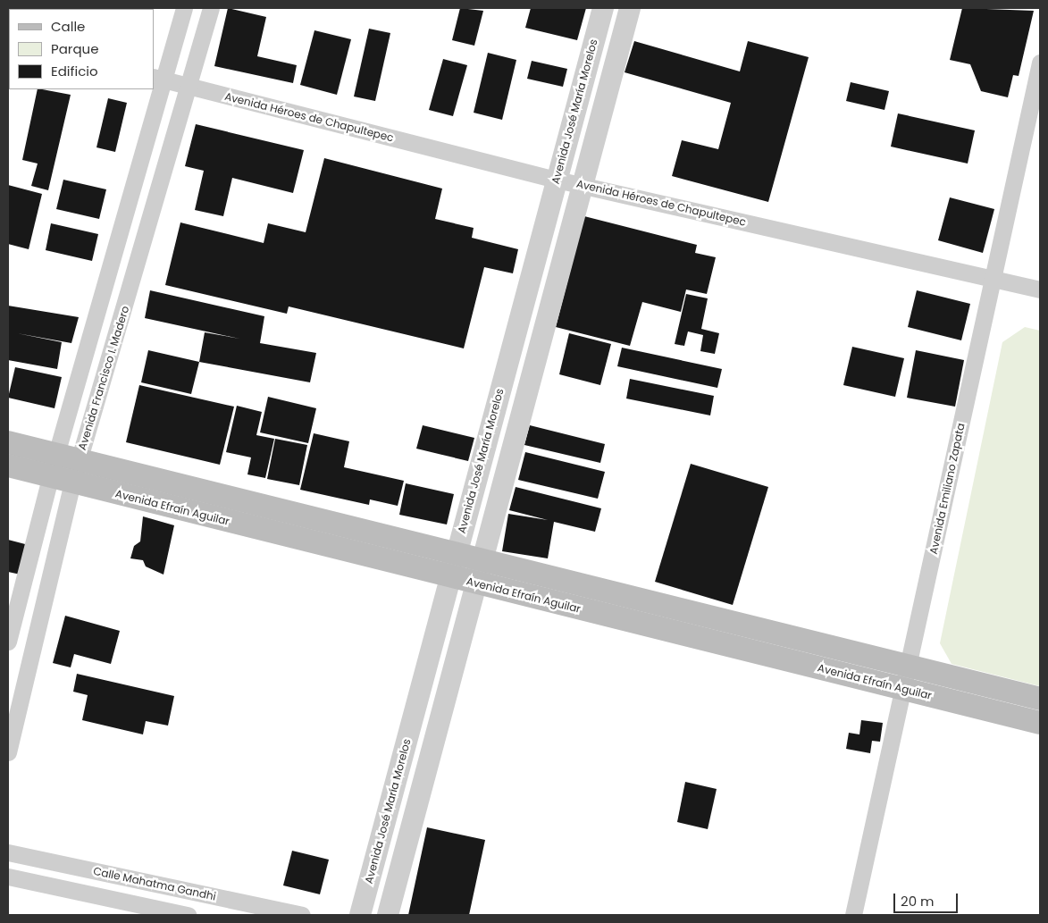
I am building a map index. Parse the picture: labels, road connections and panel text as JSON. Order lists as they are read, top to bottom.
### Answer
{
  "streets": {
    "main road": ["Avenida Efraín Aguilar"],
    "street": [
      "Avenida José María Morelos",
      "Avenida Héroes de Chapultepec",
      "Avenida Francisco I. Madero",
      "Avenida Emiliano Zapata",
      "Calle Mahatma Gandhi"
    ]
  },
  "crossings": [
    ["Avenida José María Morelos", "Avenida Héroes de Chapultepec"],
    ["Avenida José María Morelos", "Avenida Efraín Aguilar"],
    ["Avenida Héroes de Chapultepec", "Avenida Francisco I. Madero"],
    ["Avenida Héroes de Chapultepec", "Avenida Emiliano Zapata"],
    ["Avenida Francisco I. Madero", "Avenida Efraín Aguilar"],
    ["Avenida Emiliano Zapata", "Avenida Efraín Aguilar"]
  ],
  "legend": ["Calle", "Parque", "Edificio"],
  "scale_bar": "20 m"
}
